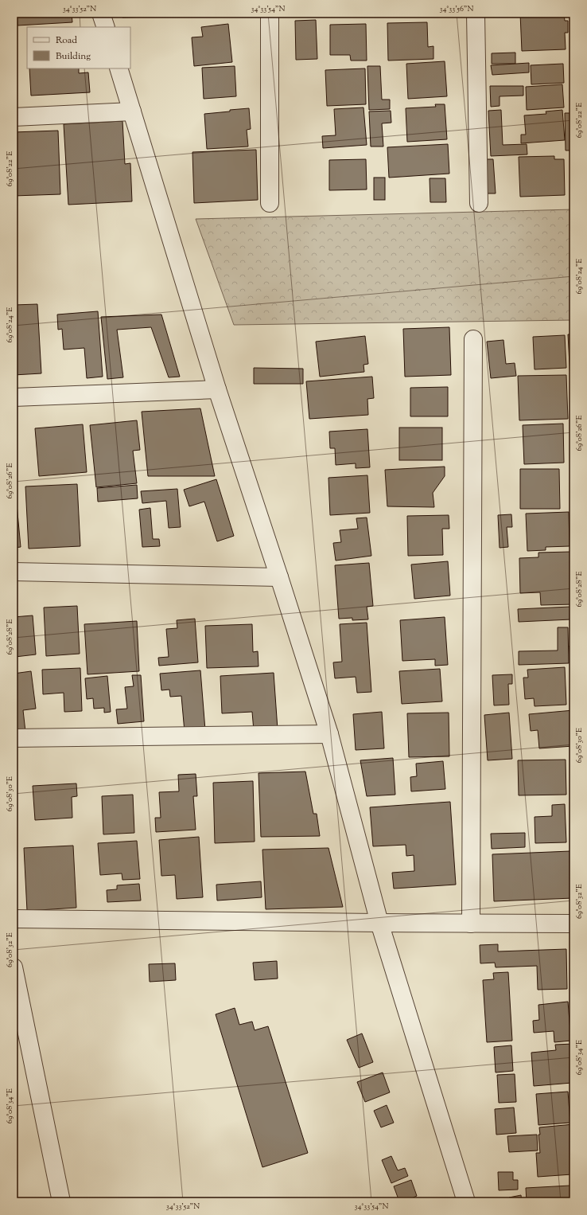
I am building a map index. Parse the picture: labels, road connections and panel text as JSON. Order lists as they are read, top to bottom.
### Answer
{
  "legend": ["Road", "Building"],
  "coordinates": [
    "34°33'52\"N",
    "34°33'54\"N",
    "34°33'56\"N",
    "69°08'22\"E",
    "69°08'24\"E",
    "69°08'26\"E",
    "69°08'28\"E",
    "69°08'30\"E",
    "69°08'32\"E",
    "69°08'34\"E"
  ]
}
